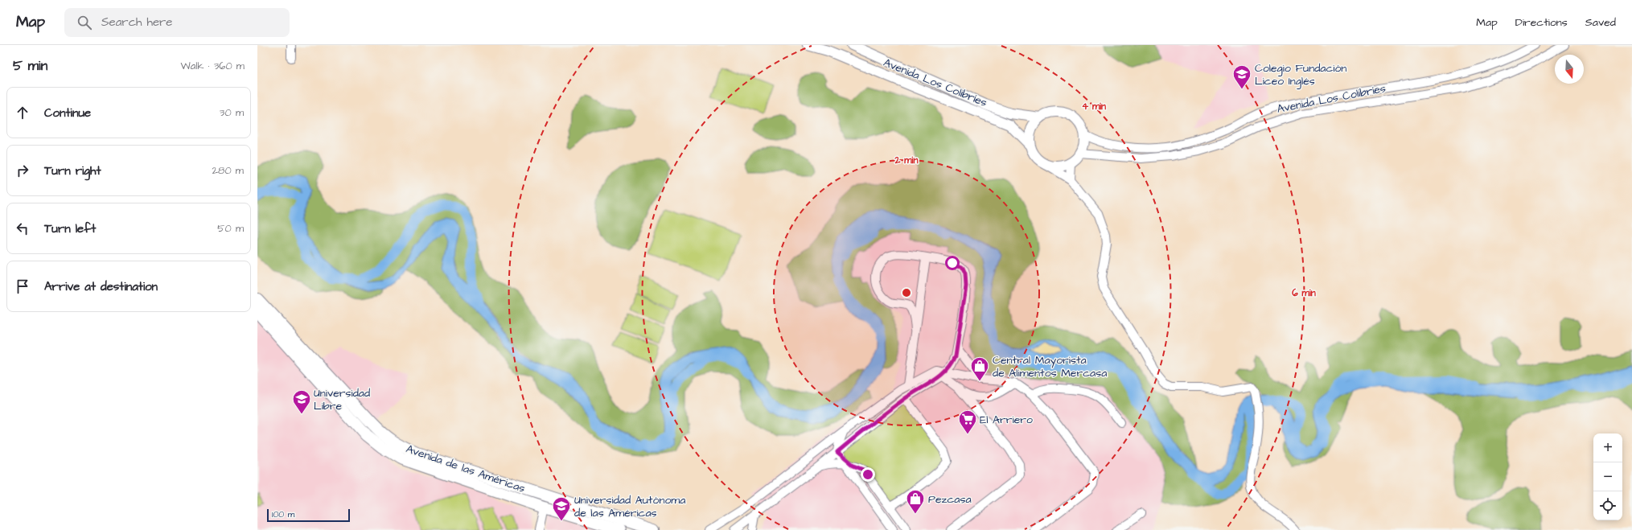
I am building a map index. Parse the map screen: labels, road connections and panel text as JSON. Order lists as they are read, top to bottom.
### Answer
{
  "streets": {
    "highway": ["Avenida de las Américas"],
    "main road": ["Avenida Los Colibríes"]
  },
  "places": {
    "school or university": ["Colegio Fundación Liceo Inglés", "Universidad Libre", "Universidad Autónoma de las Américas"],
    "shop": ["Central Mayorista de Alimentos Mercasa", "Pezcasa"],
    "supermarket": ["El Arriero"]
  },
  "scale_bar": "100 m",
  "north": "bottom",
  "page": {
    "header": "Map",
    "search": "Search here",
    "nav": ["Map", "Directions", "Saved"],
    "heading": ["5 min", "Walk · 360 m"],
    "list": [
      ["Continue", "30 m"],
      ["Turn right", "280 m"],
      ["Turn left", "50 m"],
      "Arrive at destination"
    ],
    "map_buttons": ["+", "−"],
    "scale": "100 m"
  },
  "rings": ["4 min", "2 min", "6 min"]
}
